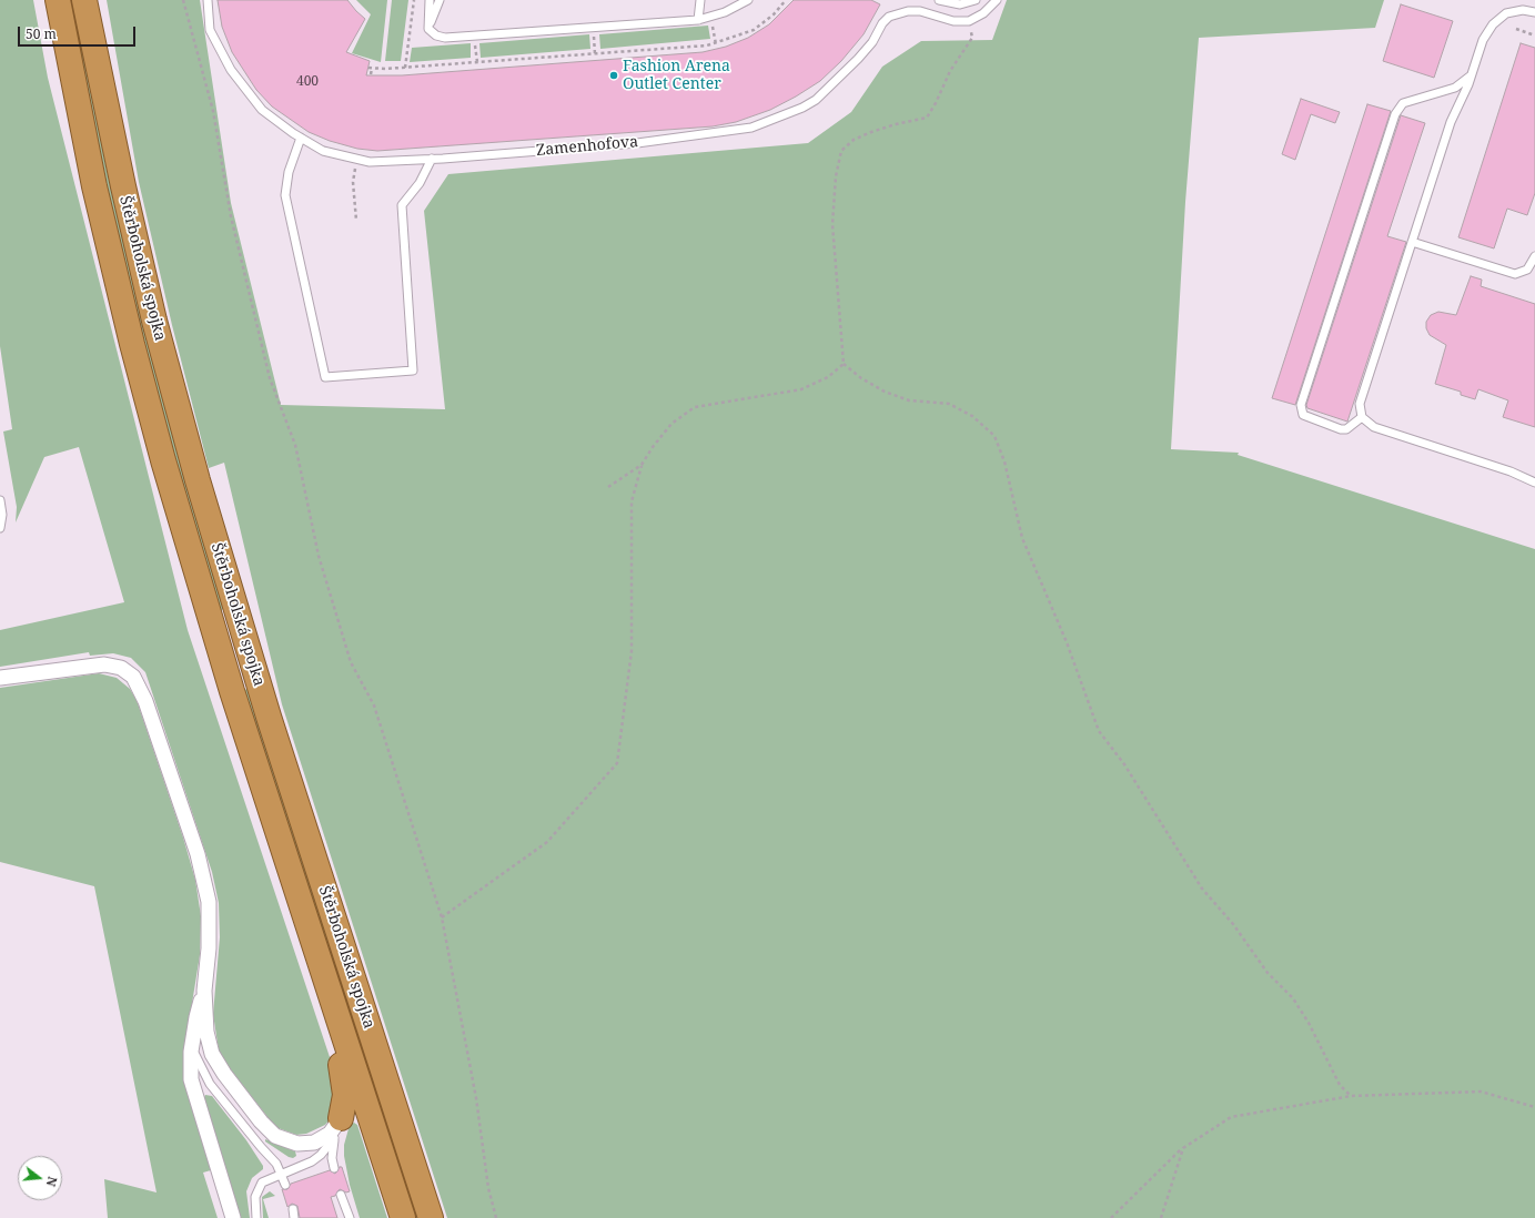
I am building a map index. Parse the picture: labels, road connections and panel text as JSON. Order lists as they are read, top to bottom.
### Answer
{
  "streets": {
    "highway": ["Štěrboholská spojka"],
    "lane": ["Zamenhofova"]
  },
  "places": ["Fashion Arena Outlet Center"],
  "house_numbers": ["400"],
  "scale_bar": "50 m",
  "north": "right"
}
